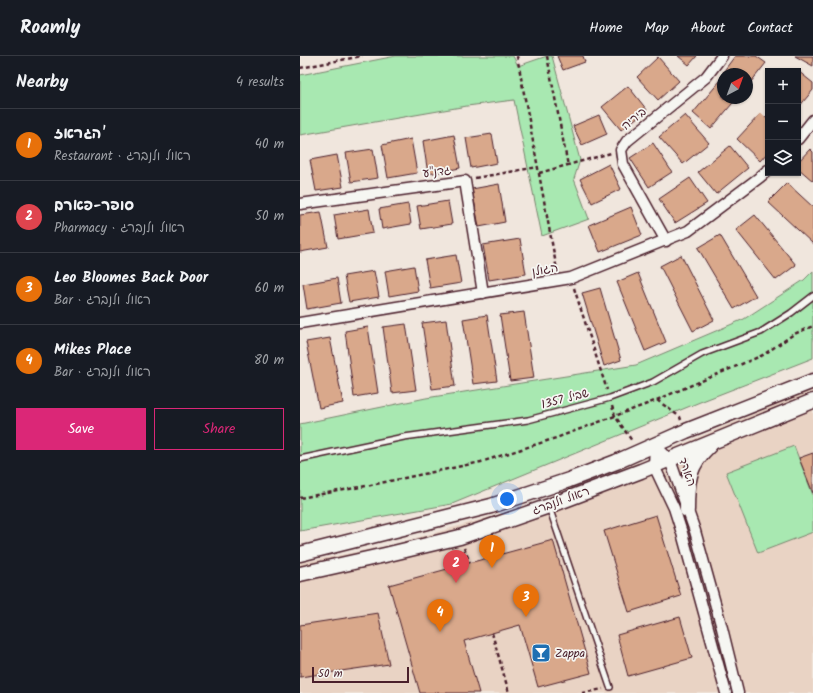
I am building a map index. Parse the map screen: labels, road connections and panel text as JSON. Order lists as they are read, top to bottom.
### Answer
{
  "streets": {
    "street": [
      "ביריה",
      "גדנ\"ע",
      "הגולן",
      "הארד",
      "ראול ולנברג"
    ],
    "lane": ["שביל 1357"]
  },
  "crossings": [
    ["גדנ\"ע", "הגולן"],
    ["הארד", "ראול ולנברג"]
  ],
  "places": {
    "bar": ["Zappa"]
  },
  "scale_bar": "50 m",
  "north": "top right",
  "page": {
    "header": "Roamly",
    "nav": [
      "Home",
      "Map",
      "About",
      "Contact"
    ],
    "heading": ["Nearby", "4 results"],
    "map_buttons": ["+", "−"],
    "list": [
      {
        "mark": "1",
        "name": "הגראז'",
        "note": "Restaurant · ראול ולנברג",
        "value": "40 m"
      },
      {
        "mark": "2",
        "name": "סופר-פארם",
        "note": "Pharmacy · ראול ולנברג",
        "value": "50 m"
      },
      {
        "mark": "3",
        "name": "Leo Bloomes Back Door",
        "note": "Bar · ראול ולנברג",
        "value": "60 m"
      },
      {
        "mark": "4",
        "name": "Mikes Place",
        "note": "Bar · ראול ולנברג",
        "value": "80 m"
      }
    ],
    "buttons": ["Save", "Share"],
    "pins": [
      "1",
      "2",
      "3",
      "4"
    ],
    "scale": "50 m"
  }
}
